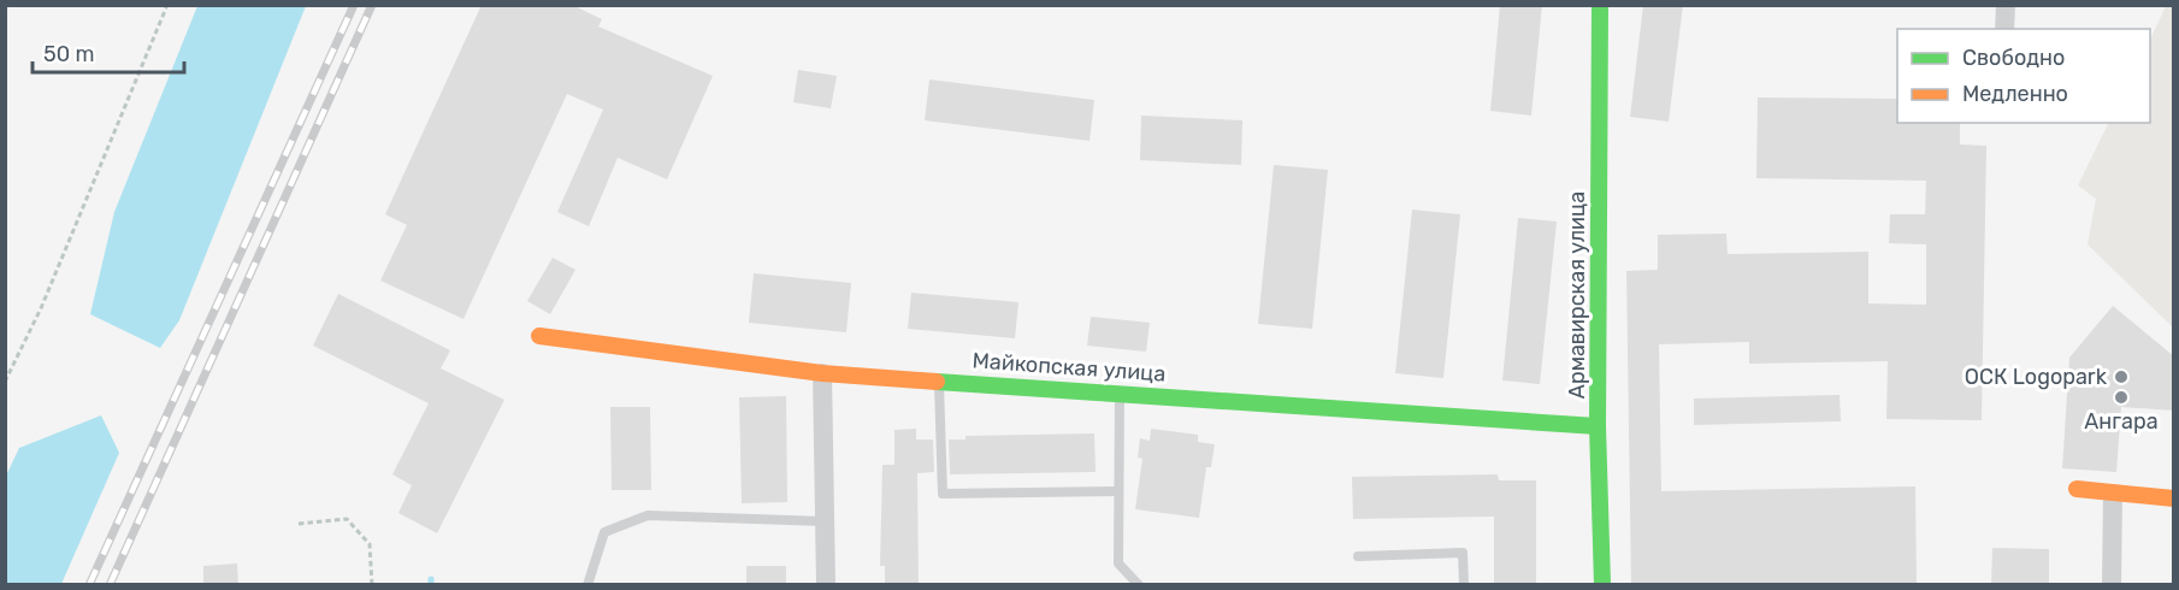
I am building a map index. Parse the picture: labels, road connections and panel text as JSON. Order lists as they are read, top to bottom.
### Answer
{
  "streets": {
    "street": ["Армавирская улица", "Майкопская улица"]
  },
  "crossings": [
    ["Армавирская улица", "Майкопская улица"]
  ],
  "places": ["ОСК Logopark", "Ангара"],
  "legend": ["Свободно", "Медленно"],
  "scale_bar": "50 m"
}
